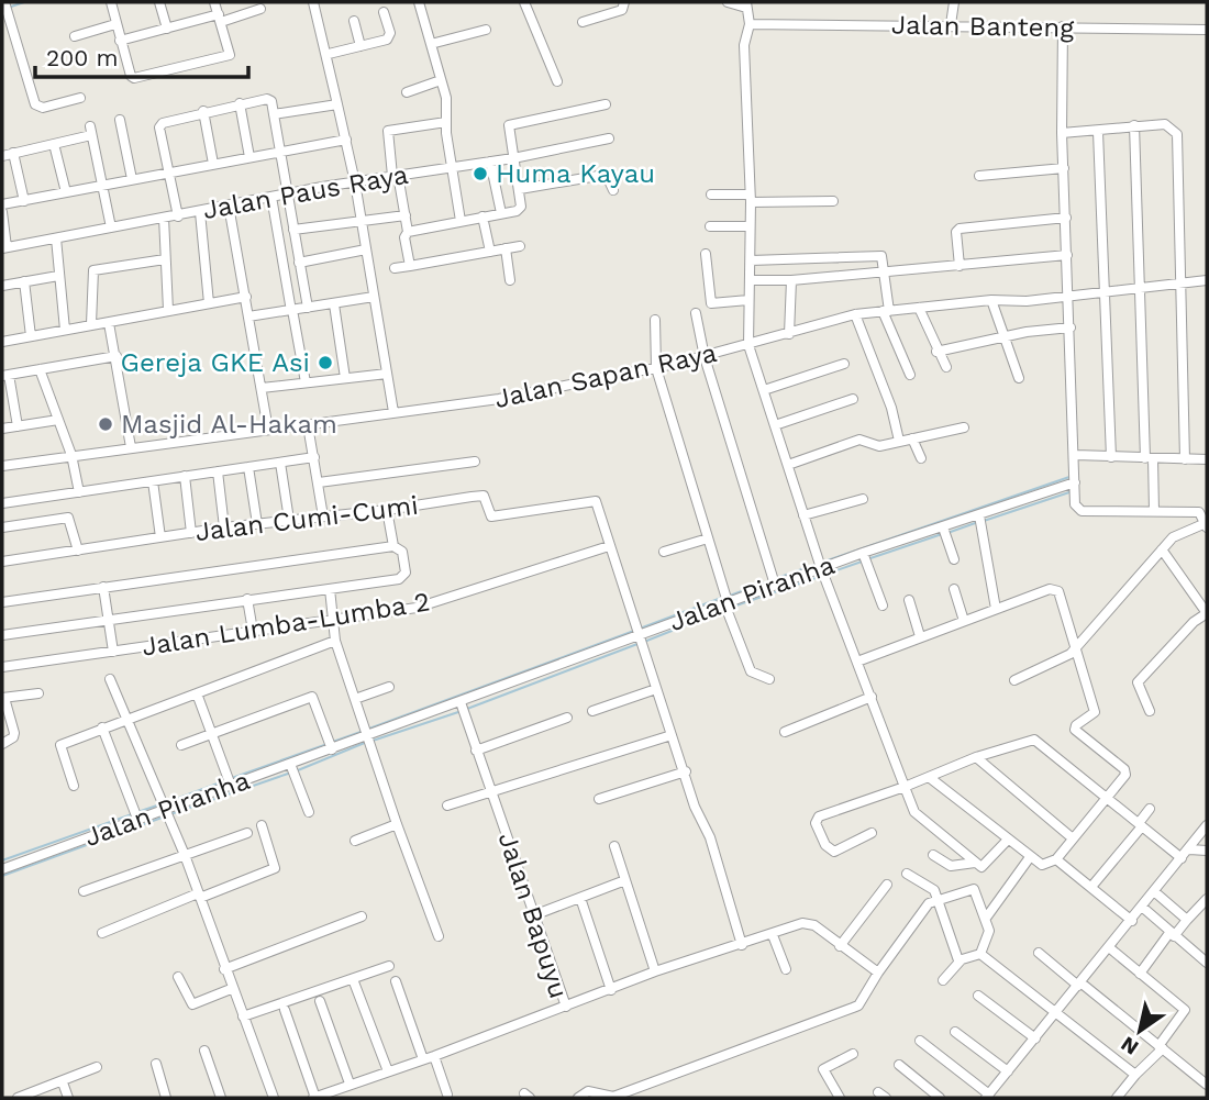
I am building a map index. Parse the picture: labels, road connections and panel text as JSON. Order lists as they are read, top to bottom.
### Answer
{
  "streets": {
    "street": [
      "Jalan Banteng",
      "Jalan Paus Raya",
      "Jalan Sapan Raya",
      "Jalan Cumi-Cumi",
      "Jalan Piranha",
      "Jalan Lumba-Lumba 2",
      "Jalan Bapuyu"
    ]
  },
  "crossings": [
    ["Jalan Cumi-Cumi", "Jalan Lumba-Lumba 2"],
    ["Jalan Piranha", "Jalan Bapuyu"]
  ],
  "places": ["Huma Kayau", "Gereja GKE Asi", "Masjid Al-Hakam"],
  "scale_bar": "200 m",
  "north": "bottom left"
}
